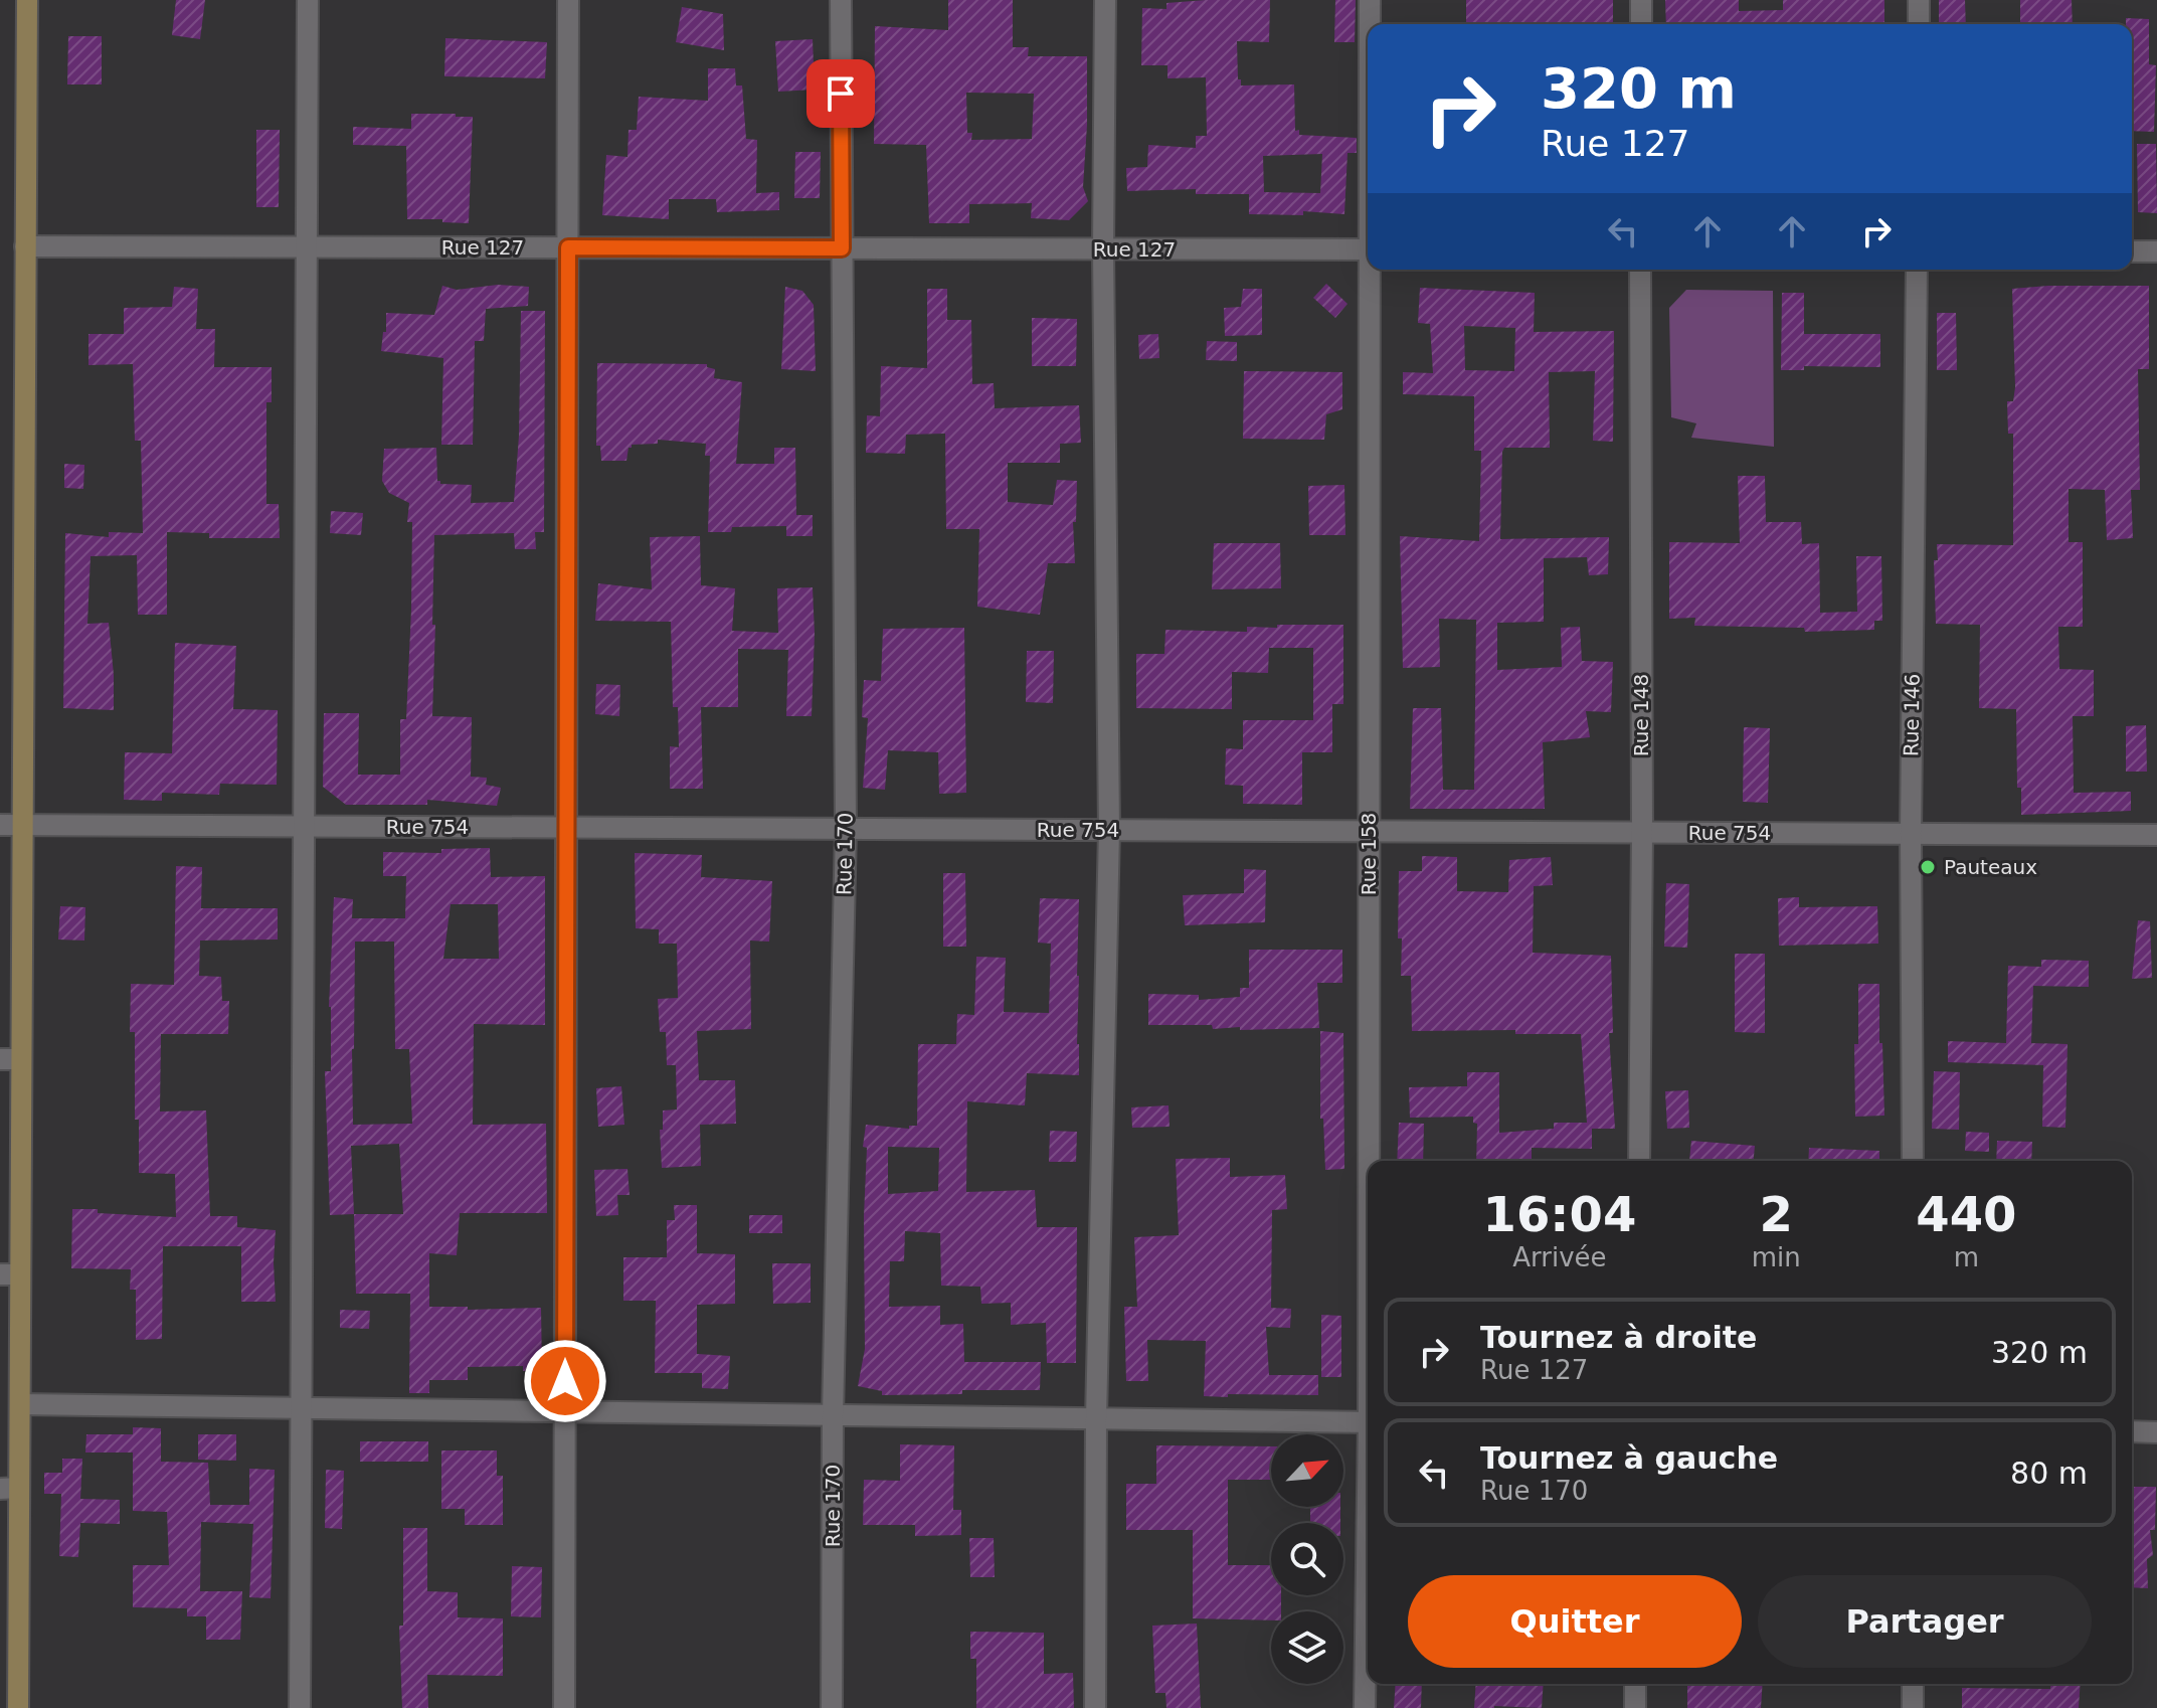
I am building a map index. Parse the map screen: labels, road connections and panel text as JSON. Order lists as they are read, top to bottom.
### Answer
{
  "streets": {
    "street": [
      "Rue 127",
      "Rue 148",
      "Rue 146",
      "Rue 754",
      "Rue 170",
      "Rue 158"
    ]
  },
  "crossings": [
    ["Rue 127", "Rue 170"],
    ["Rue 148", "Rue 754"],
    ["Rue 146", "Rue 754"],
    ["Rue 754", "Rue 170"],
    ["Rue 754", "Rue 158"]
  ],
  "places": ["Pauteaux"],
  "north": "top right",
  "page": {
    "turn": ["320 m", "Rue 127"],
    "eta": [
      "16:04",
      "Arrivée",
      "2",
      "min",
      "440",
      "m"
    ],
    "list": [
      {
        "name": "Tournez à droite",
        "note": "Rue 127",
        "value": "320 m"
      },
      {
        "name": "Tournez à gauche",
        "note": "Rue 170",
        "value": "80 m"
      }
    ],
    "buttons": ["Quitter", "Partager"]
  }
}
